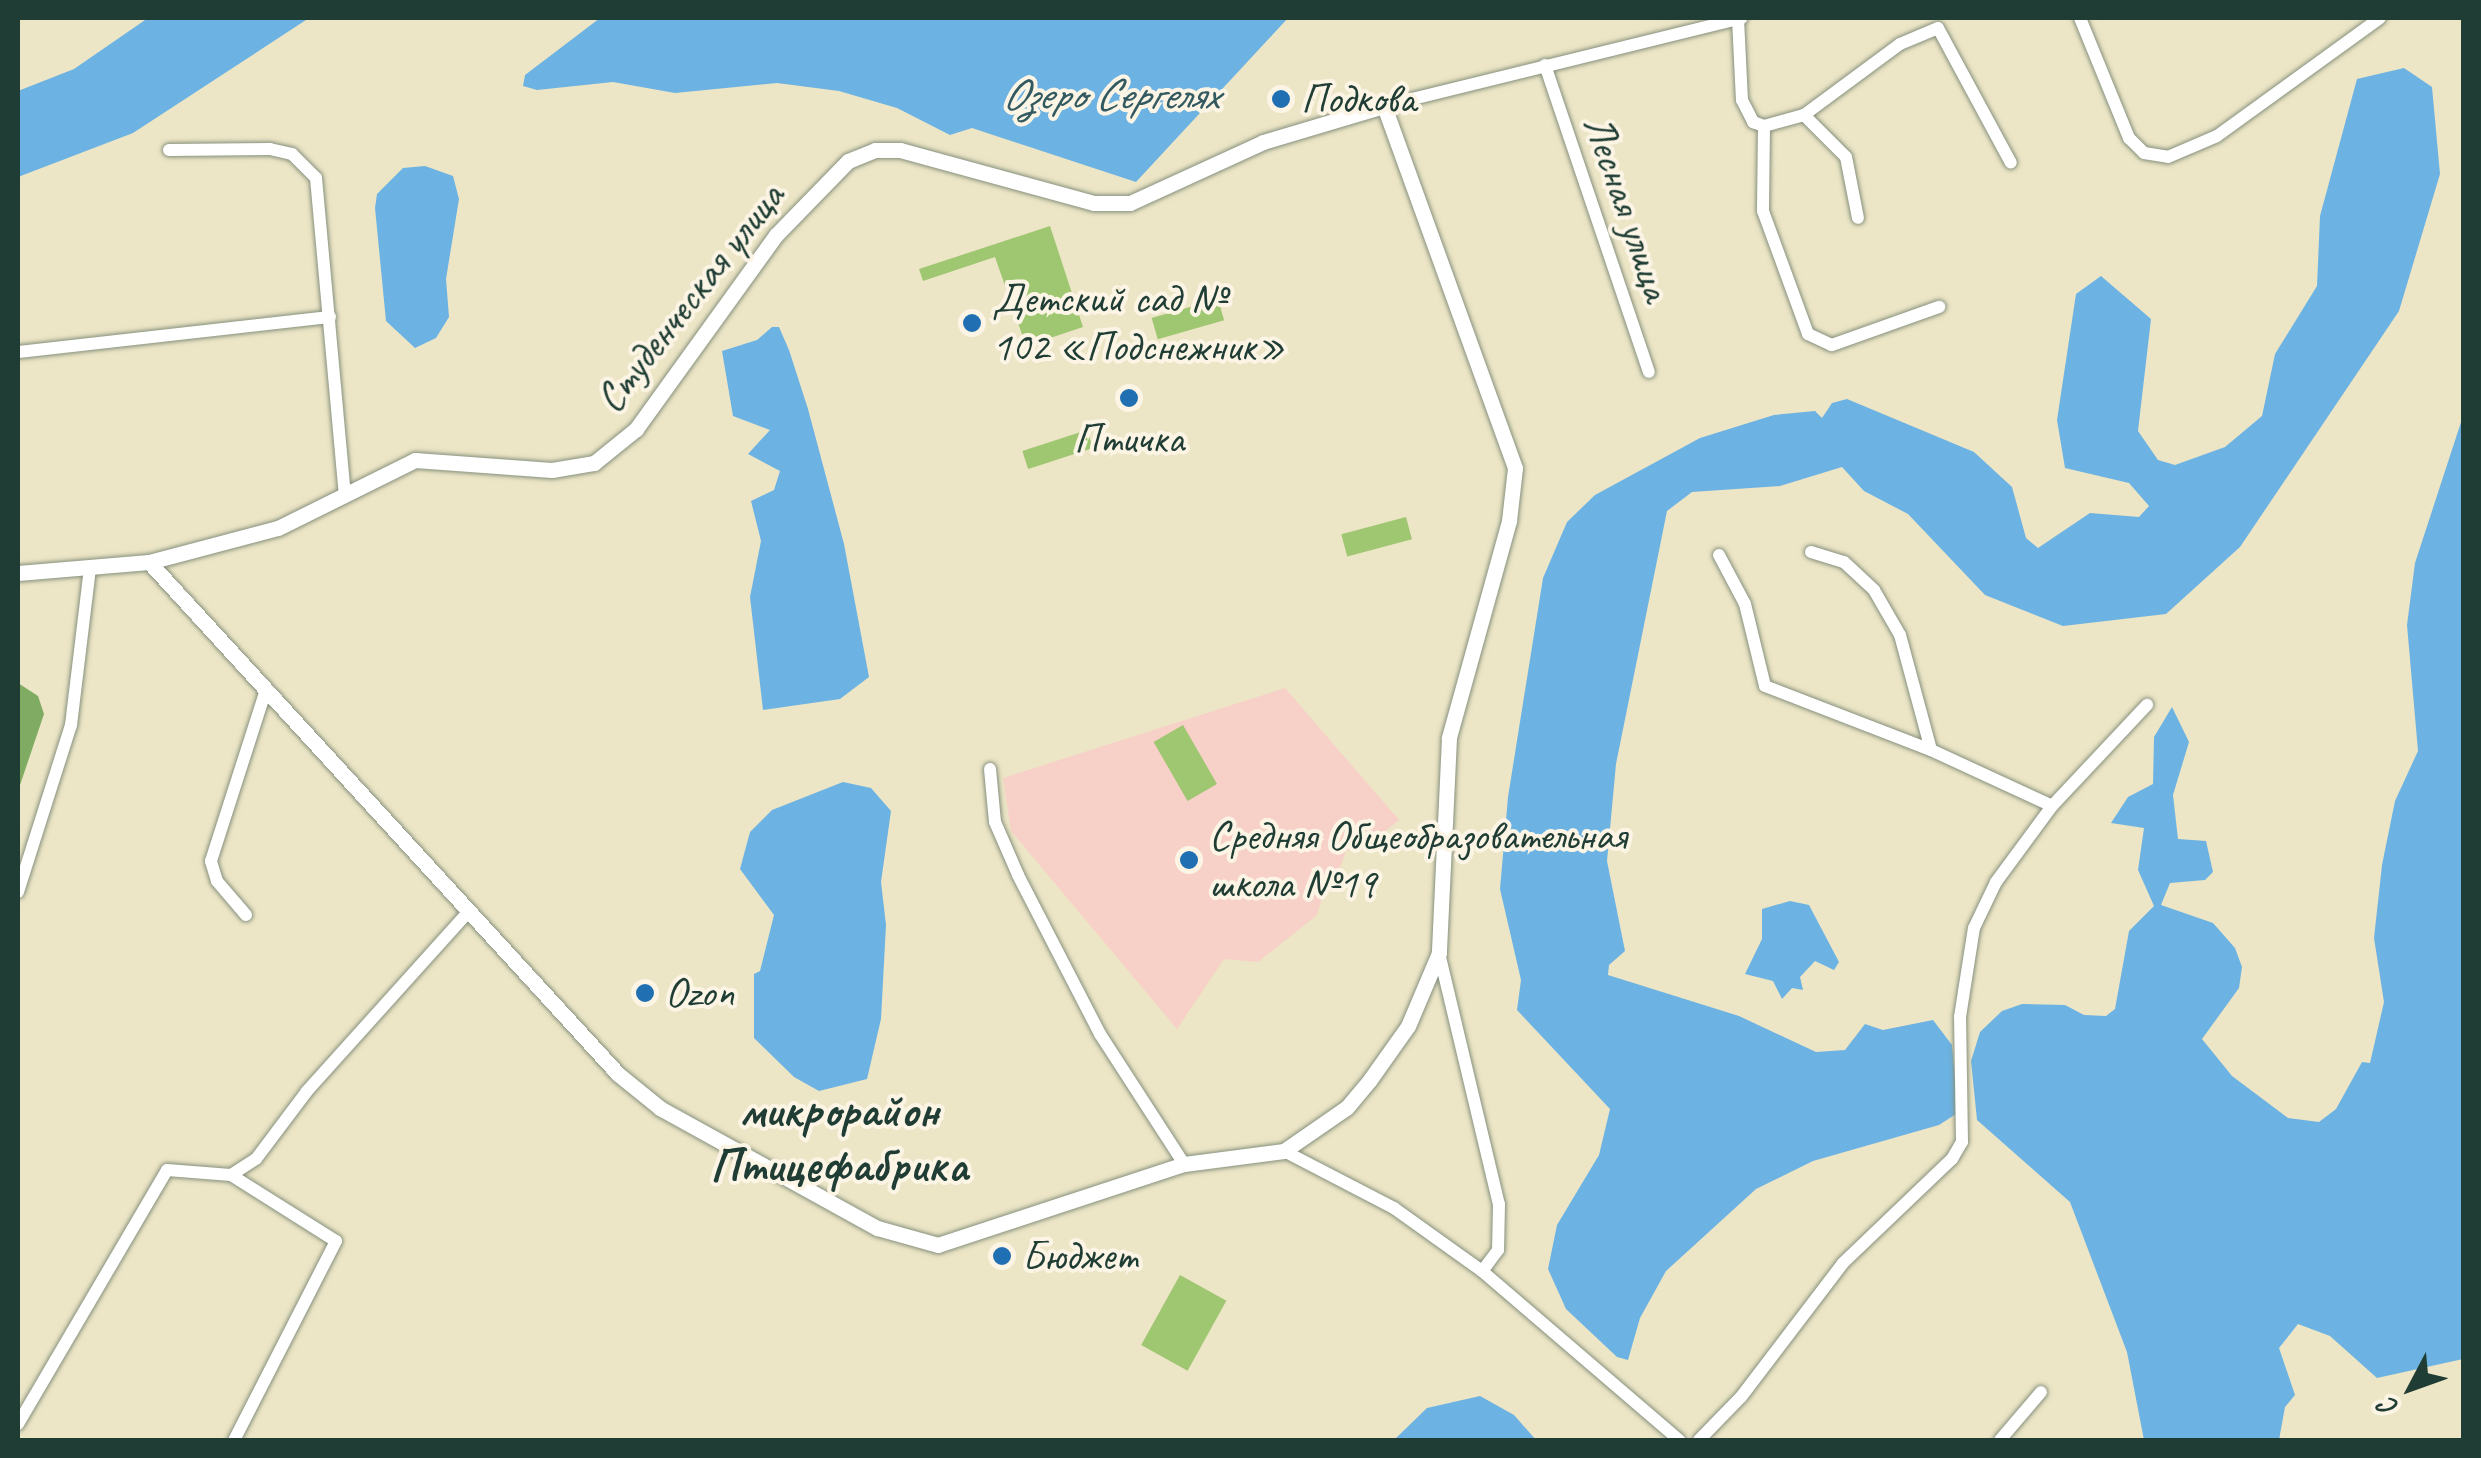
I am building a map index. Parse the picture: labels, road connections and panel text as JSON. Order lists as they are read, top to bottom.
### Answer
{
  "streets": {
    "street": ["Лесная улица", "Студенческая улица"]
  },
  "crossings": [
    ["Лесная улица", "Студенческая улица"]
  ],
  "districts": ["микрорайон Птицефабрика"],
  "water": ["Озеро Сергелях"],
  "places": [
    "Подкова",
    "Детский сад № 102 «Подснежник»",
    "Птичка",
    "Средняя Общеобразовательная школа №19",
    "Ozon",
    "Бюджет"
  ],
  "north": "bottom left"
}
